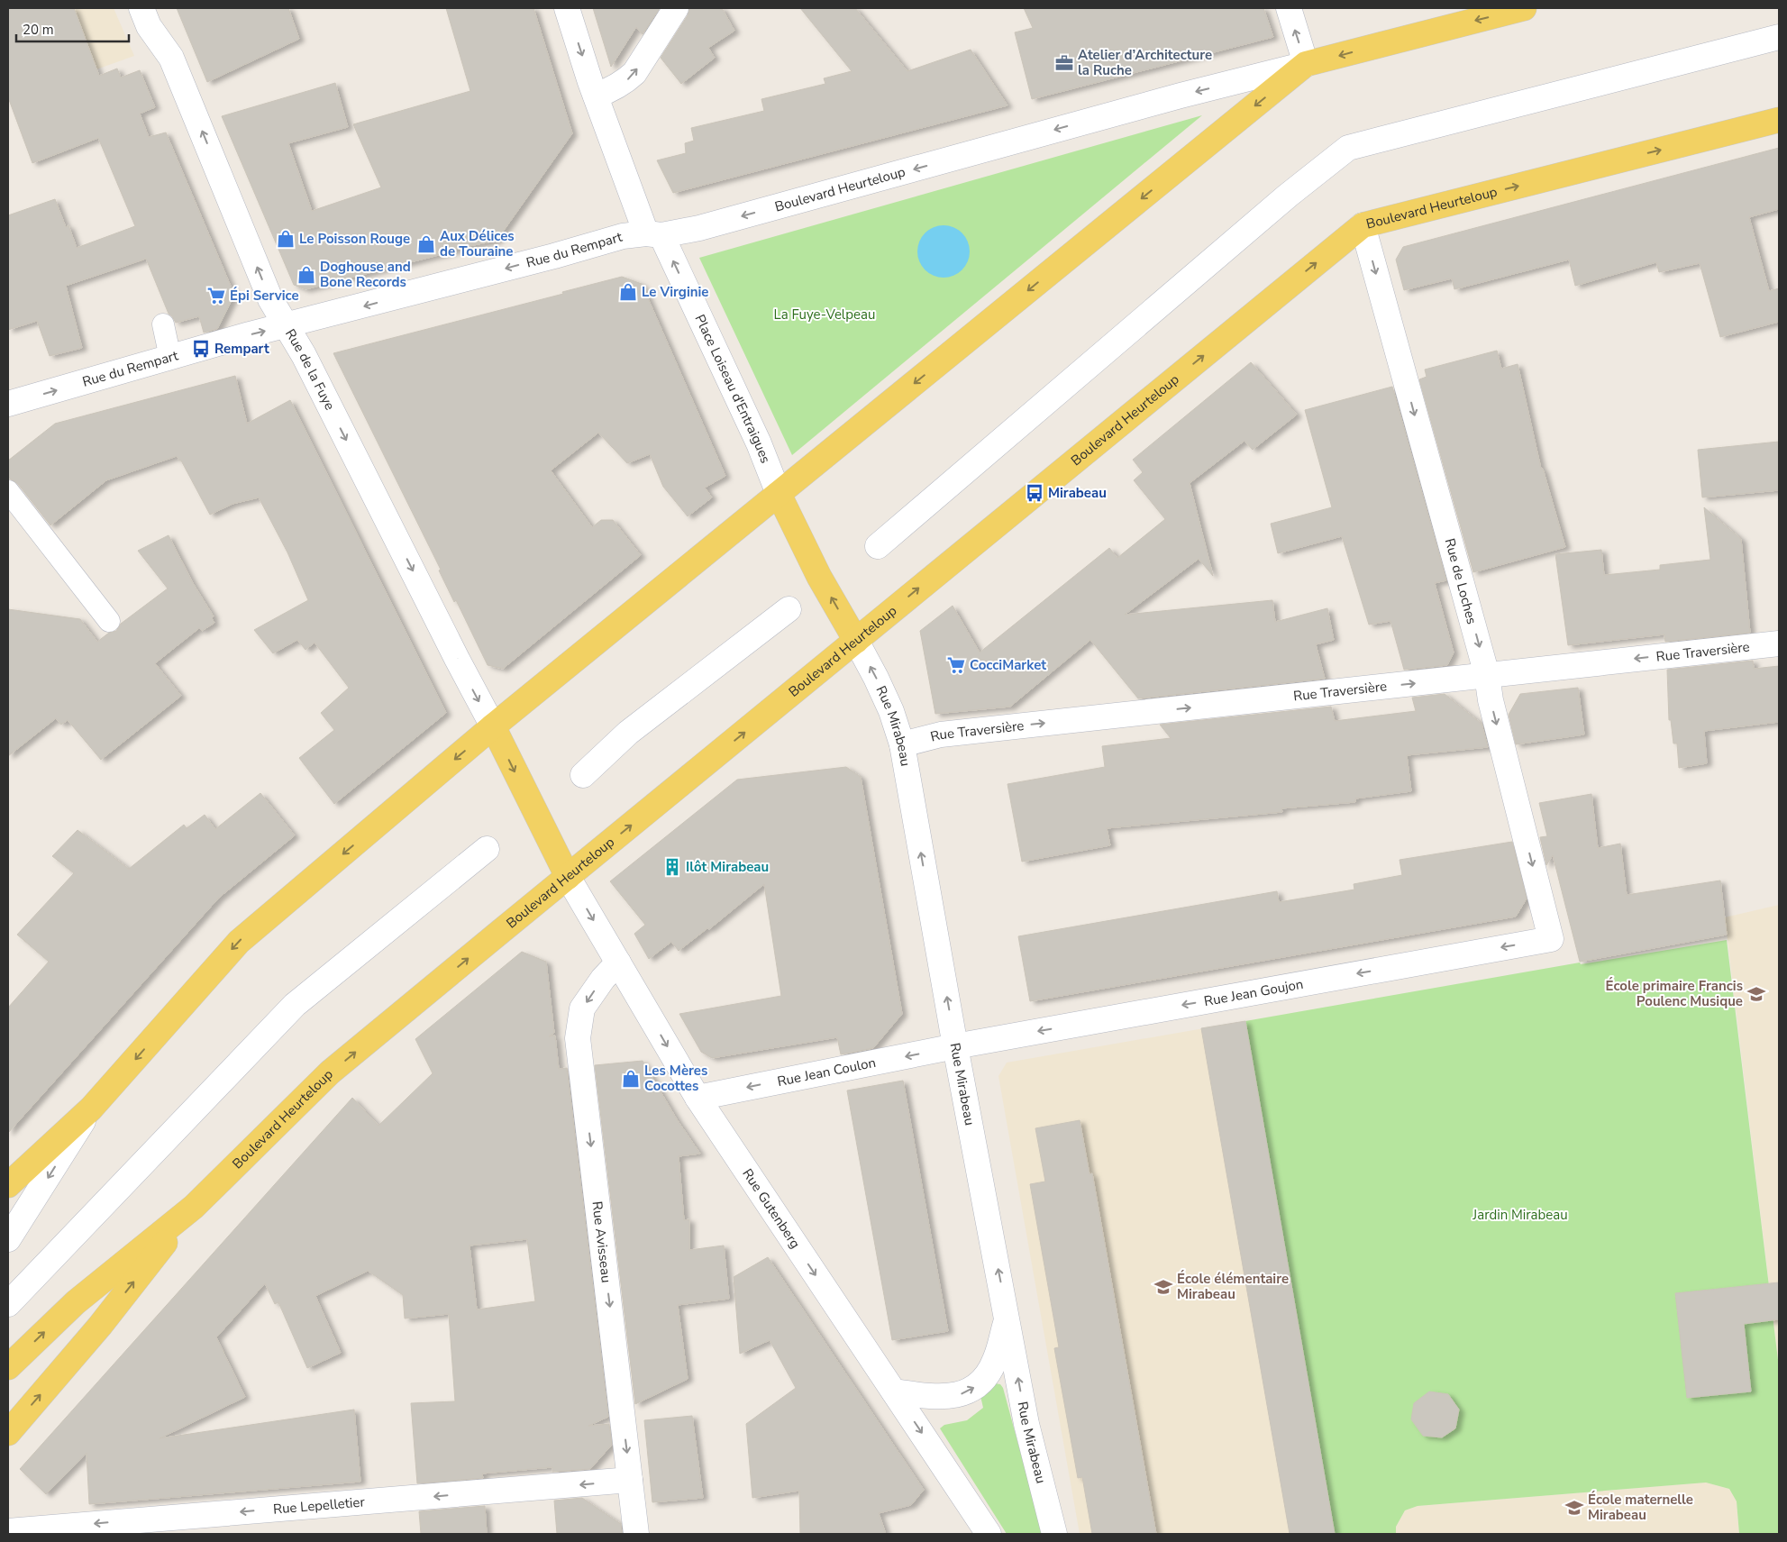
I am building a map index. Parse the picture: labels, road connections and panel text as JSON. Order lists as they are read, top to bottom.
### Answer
{
  "streets": {
    "main road": ["Boulevard Heurteloup"],
    "street": [
      "Rue du Rempart",
      "Rue de la Fuye",
      "Place Loiseau d'Entraigues",
      "Rue de Loches",
      "Rue Traversière",
      "Rue Mirabeau",
      "Rue Jean Goujon",
      "Rue Jean Coulon",
      "Rue Gutenberg",
      "Rue Avisseau",
      "Rue Lepelletier"
    ]
  },
  "crossings": [
    ["Boulevard Heurteloup", "Rue du Rempart"],
    ["Boulevard Heurteloup", "Rue de la Fuye"],
    ["Boulevard Heurteloup", "Place Loiseau d'Entraigues"],
    ["Boulevard Heurteloup", "Rue de Loches"],
    ["Boulevard Heurteloup", "Rue Mirabeau"],
    ["Boulevard Heurteloup", "Rue Gutenberg"],
    ["Rue du Rempart", "Rue de la Fuye"],
    ["Rue du Rempart", "Place Loiseau d'Entraigues"],
    ["Rue de Loches", "Rue Traversière"],
    ["Rue de Loches", "Rue Jean Goujon"],
    ["Rue Traversière", "Rue Mirabeau"],
    ["Rue Mirabeau", "Rue Jean Goujon"],
    ["Rue Mirabeau", "Rue Jean Coulon"],
    ["Rue Jean Goujon", "Rue Jean Coulon"],
    ["Rue Jean Coulon", "Rue Gutenberg"],
    ["Rue Gutenberg", "Rue Avisseau"],
    ["Rue Avisseau", "Rue Lepelletier"]
  ],
  "one_way": [
    "Place Loiseau d'Entraigues",
    "Rue de Loches",
    "Rue Mirabeau",
    "Rue Jean Goujon",
    "Rue Jean Coulon",
    "Rue Gutenberg",
    "Rue Avisseau",
    "Rue Lepelletier"
  ],
  "parks": ["La Fuye-Velpeau", "Jardin Mirabeau"],
  "places": {
    "office": ["Atelier d’Architecture la Ruche"],
    "shop": [
      "Le Poisson Rouge",
      "Aux Délices de Touraine",
      "Doghouse and Bone Records",
      "Le Virginie",
      "Les Mères Cocottes"
    ],
    "supermarket": ["Épi Service", "CocciMarket"],
    "bus stop": ["Rempart", "Mirabeau"],
    "building": ["Ilôt Mirabeau"],
    "school or university": ["École primaire Francis Poulenc Musique", "École élémentaire Mirabeau", "École maternelle Mirabeau"]
  },
  "scale_bar": "20 m"
}
